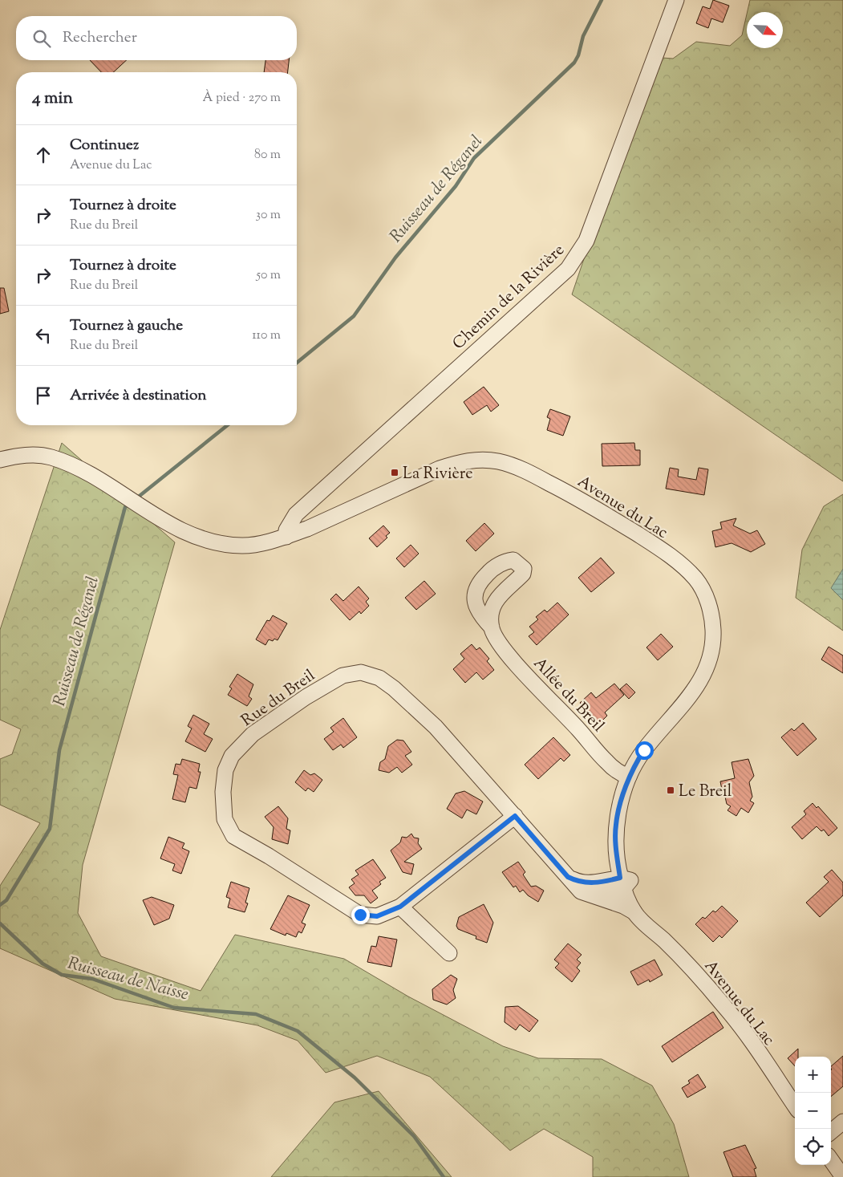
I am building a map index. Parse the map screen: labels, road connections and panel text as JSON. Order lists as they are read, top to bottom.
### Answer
{
  "streets": {
    "street": [
      "Chemin de la Rivière",
      "Avenue du Lac",
      "Allée du Breil",
      "Rue du Breil"
    ]
  },
  "crossings": [
    ["Chemin de la Rivière", "Avenue du Lac"],
    ["Avenue du Lac", "Allée du Breil"],
    ["Avenue du Lac", "Rue du Breil"]
  ],
  "water": ["Ruisseau de Réganel", "Ruisseau de Naisse"],
  "places": {
    "transit": ["La Rivière", "Le Breil"]
  },
  "north": "bottom right",
  "page": {
    "search": "Rechercher",
    "heading": ["4 min", "À pied · 270 m"],
    "list": [
      ["Continuez", "Avenue du Lac", "80 m"],
      ["Tournez à droite", "Rue du Breil", "30 m"],
      ["Tournez à droite", "Rue du Breil", "50 m"],
      ["Tournez à gauche", "Rue du Breil", "110 m"],
      "Arrivée à destination"
    ],
    "map_buttons": ["+", "−"]
  }
}
